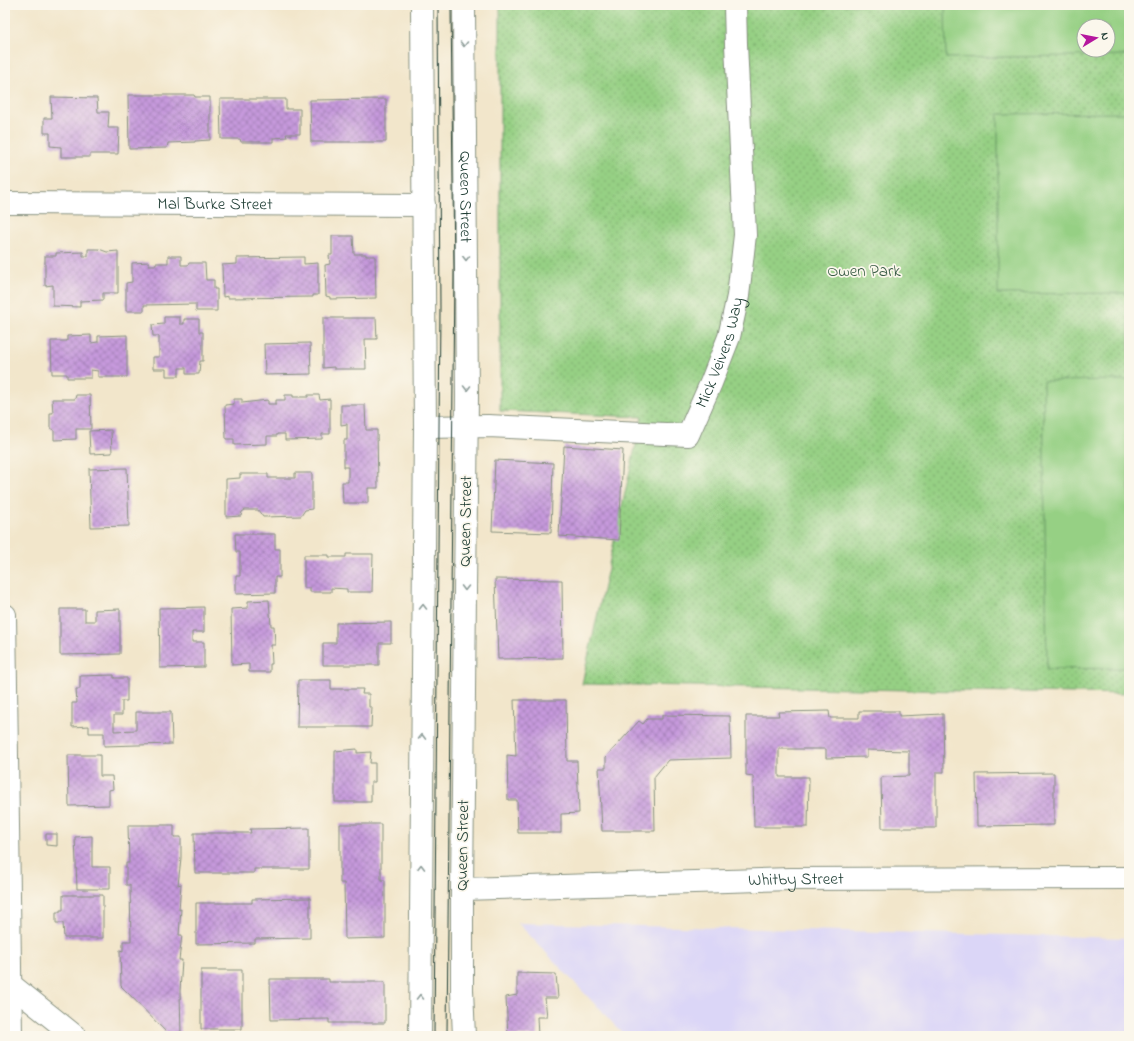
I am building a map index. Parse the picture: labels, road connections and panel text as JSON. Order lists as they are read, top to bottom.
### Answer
{
  "streets": {
    "street": [
      "Queen Street",
      "Mal Burke Street",
      "Mick Veivers Way",
      "Whitby Street"
    ]
  },
  "crossings": [
    ["Queen Street", "Mick Veivers Way"],
    ["Queen Street", "Whitby Street"]
  ],
  "parks": ["Owen Park"],
  "north": "right"
}
